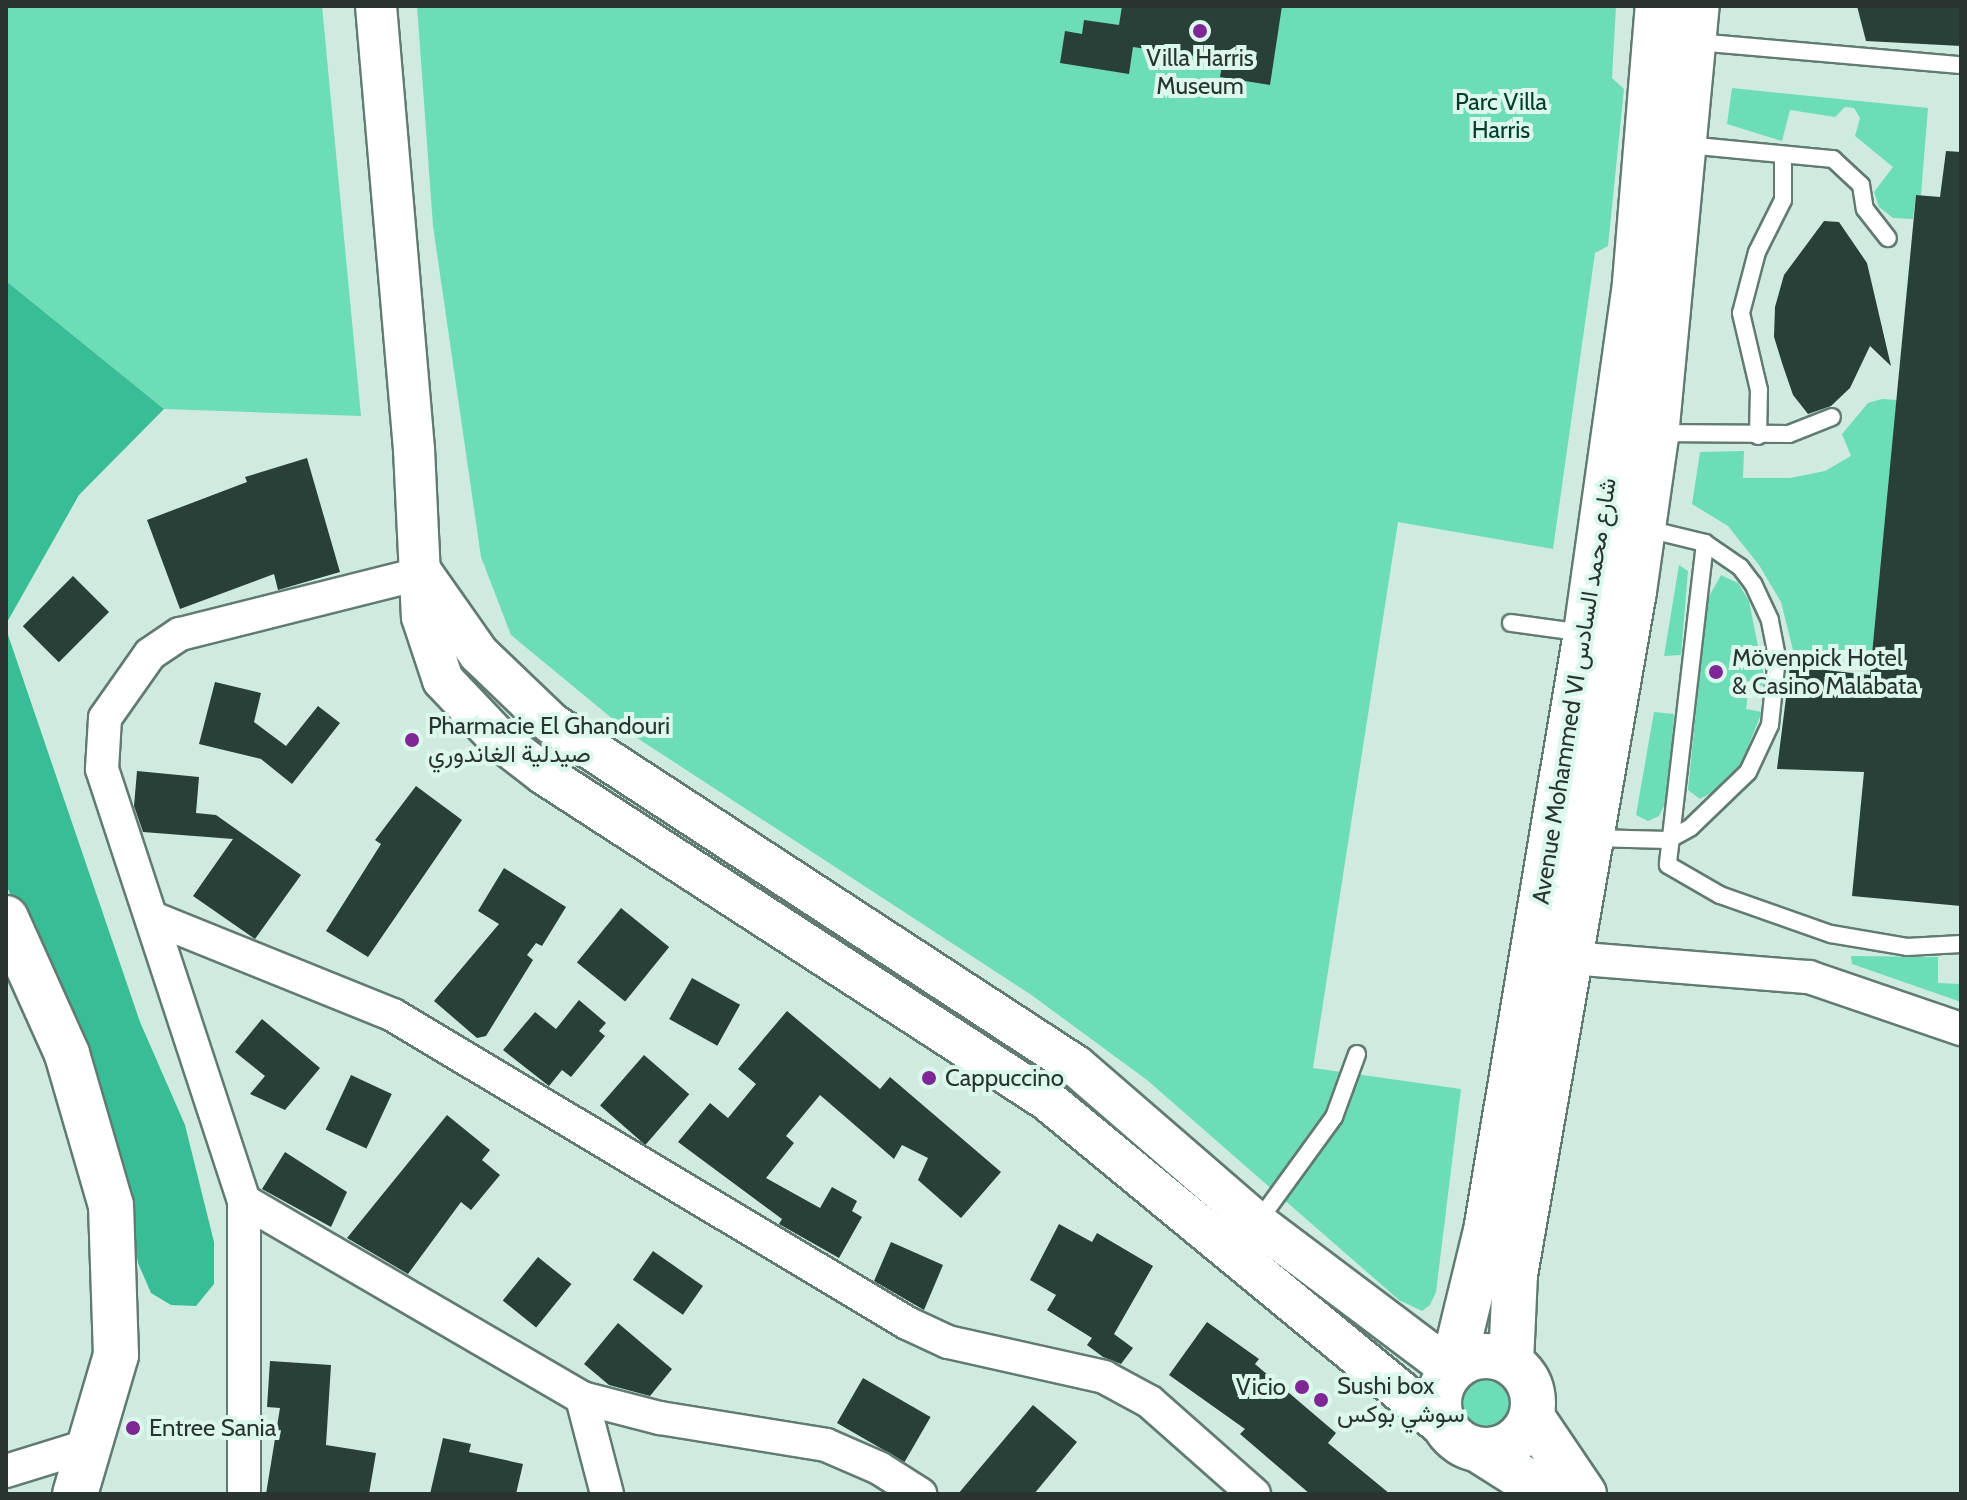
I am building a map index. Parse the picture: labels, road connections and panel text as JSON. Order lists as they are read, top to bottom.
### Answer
{
  "streets": {
    "main road": ["Avenue Mohammed VI شارع محمد السادس"]
  },
  "parks": ["Parc Villa Harris"],
  "places": [
    "Villa Harris Museum",
    "Mövenpick Hotel & Casino Malabata",
    "Pharmacie El Ghandouri صيدلية الغاندوري",
    "Cappuccino",
    "Vicio",
    "Sushi box سوشي بوكس",
    "Entree Sania"
  ]
}
